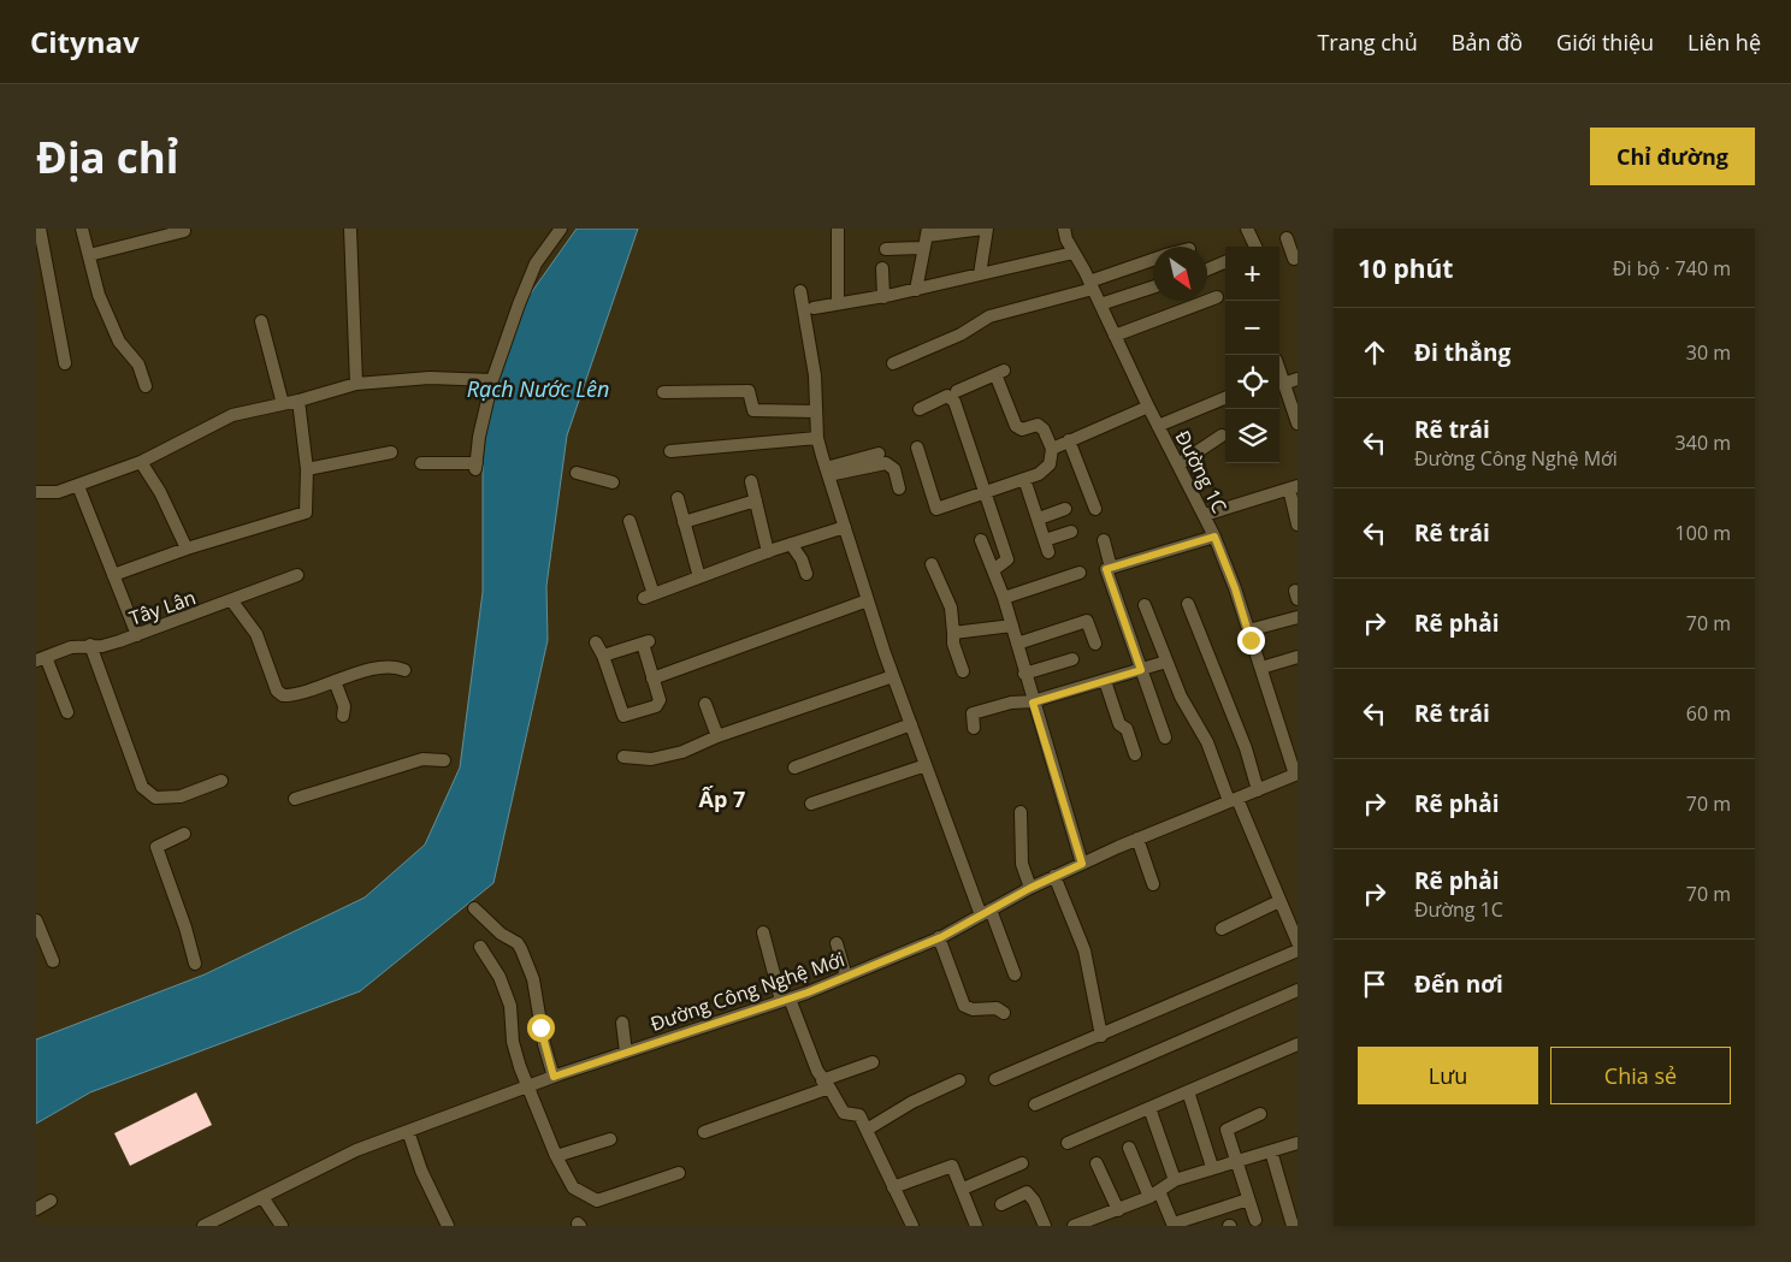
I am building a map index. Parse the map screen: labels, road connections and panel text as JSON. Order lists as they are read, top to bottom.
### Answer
{
  "streets": {
    "street": ["Đường 1C", "Tây Lân", "Đường Công Nghệ Mới"]
  },
  "crossings": [
    ["Đường 1C", "Đường Công Nghệ Mới"]
  ],
  "districts": ["Ấp 7"],
  "water": ["Rạch Nước Lên"],
  "north": "bottom right",
  "page": {
    "header": "Citynav",
    "nav": [
      "Trang chủ",
      "Bản đồ",
      "Giới thiệu",
      "Liên hệ"
    ],
    "buttons": [
      "Chỉ đường",
      ["Lưu", "Chia sẻ"]
    ],
    "title": "Địa chỉ",
    "heading": ["10 phút", "Đi bộ · 740 m"],
    "map_buttons": ["+", "−"],
    "list": [
      ["Đi thẳng", "30 m"],
      ["Rẽ trái", "Đường Công Nghệ Mới", "340 m"],
      ["Rẽ trái", "100 m"],
      ["Rẽ phải", "70 m"],
      ["Rẽ trái", "60 m"],
      ["Rẽ phải", "70 m"],
      ["Rẽ phải", "Đường 1C", "70 m"],
      "Đến nơi"
    ]
  }
}
